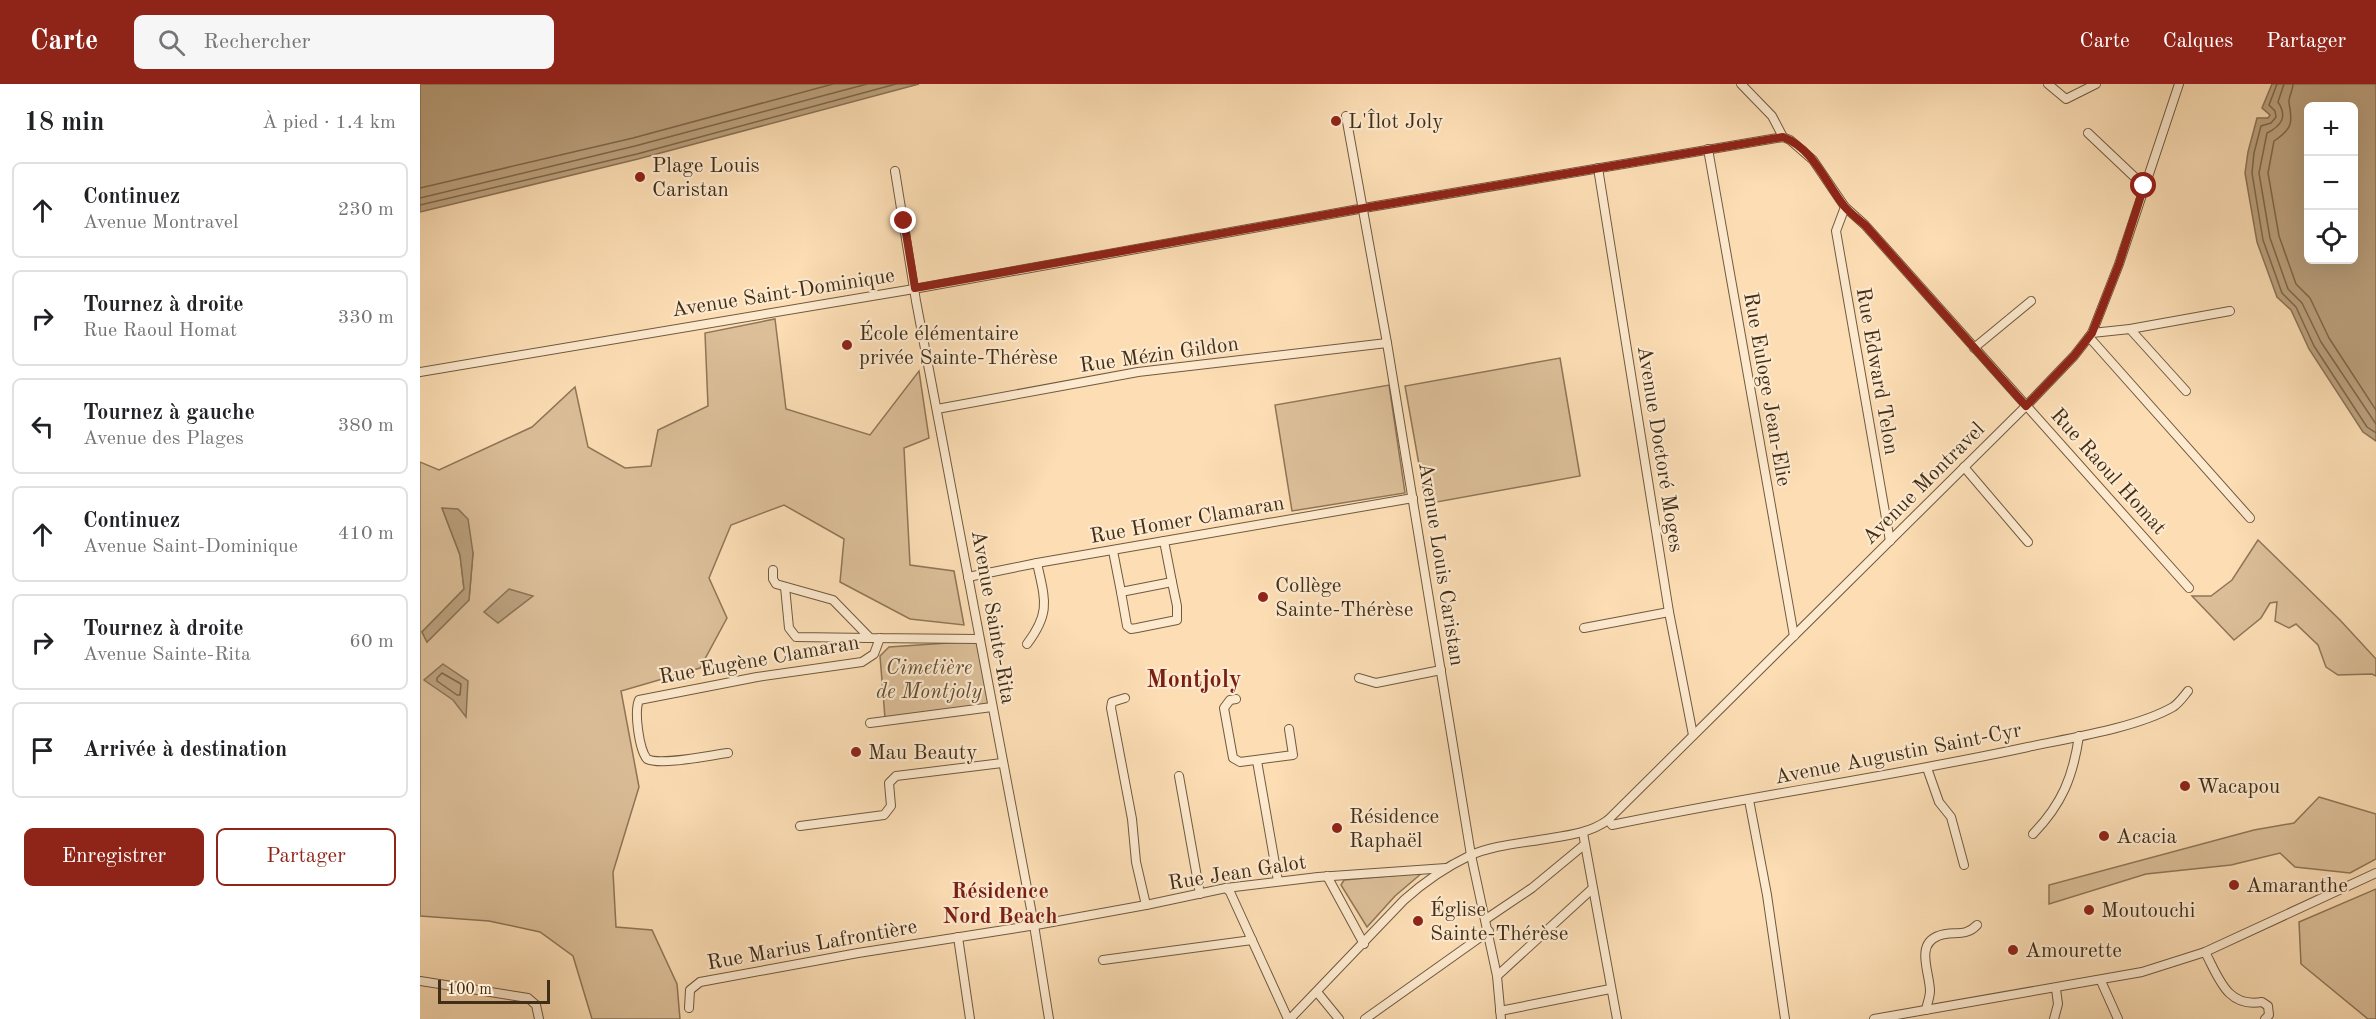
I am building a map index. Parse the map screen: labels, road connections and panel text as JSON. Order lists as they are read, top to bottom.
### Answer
{
  "streets": {
    "street": [
      "Avenue Saint-Dominique",
      "Rue Mézin Gildon",
      "Rue Edward Telon",
      "Rue Euloge Jean-Elie",
      "Avenue Doctoré Moges",
      "Rue Raoul Homat",
      "Avenue Montravel",
      "Rue Homer Clamaran",
      "Avenue Louis Caristan",
      "Avenue Sainte-Rita",
      "Rue Eugène Clamaran",
      "Avenue Augustin Saint-Cyr",
      "Rue Jean Galot",
      "Rue Marius Lafrontière"
    ]
  },
  "crossings": [
    ["Avenue Saint-Dominique", "Rue Euloge Jean-Elie"],
    ["Avenue Saint-Dominique", "Avenue Doctoré Moges"],
    ["Avenue Saint-Dominique", "Rue Raoul Homat"],
    ["Avenue Saint-Dominique", "Avenue Louis Caristan"],
    ["Avenue Saint-Dominique", "Avenue Sainte-Rita"],
    ["Rue Mézin Gildon", "Avenue Louis Caristan"],
    ["Rue Mézin Gildon", "Avenue Sainte-Rita"],
    ["Rue Edward Telon", "Rue Raoul Homat"],
    ["Rue Edward Telon", "Avenue Montravel"],
    ["Rue Euloge Jean-Elie", "Avenue Montravel"],
    ["Avenue Doctoré Moges", "Avenue Montravel"],
    ["Rue Raoul Homat", "Avenue Montravel"],
    ["Avenue Montravel", "Avenue Louis Caristan"],
    ["Avenue Montravel", "Avenue Augustin Saint-Cyr"],
    ["Avenue Montravel", "Rue Jean Galot"],
    ["Rue Homer Clamaran", "Avenue Louis Caristan"],
    ["Rue Homer Clamaran", "Avenue Sainte-Rita"],
    ["Avenue Sainte-Rita", "Rue Eugène Clamaran"],
    ["Avenue Sainte-Rita", "Rue Jean Galot"],
    ["Avenue Sainte-Rita", "Rue Marius Lafrontière"],
    ["Rue Jean Galot", "Rue Marius Lafrontière"]
  ],
  "districts": ["Montjoly", "Résidence Nord Beach"],
  "parks": ["Cimetière de Montjoly"],
  "places": [
    "L'Îlot Joly",
    "Plage Louis Caristan",
    "École élémentaire privée Sainte-Thérèse",
    "Collège Sainte-Thérèse",
    "Mau Beauty",
    "Wacapou",
    "Résidence Raphaël",
    "Acacia",
    "Amaranthe",
    "Moutouchi",
    "Église Sainte-Thérèse",
    "Amourette"
  ],
  "scale_bar": "100 m",
  "page": {
    "header": "Carte",
    "search": "Rechercher",
    "nav": ["Carte", "Calques", "Partager"],
    "heading": ["18 min", "À pied · 1.4 km"],
    "map_buttons": ["+", "−"],
    "list": [
      ["Continuez", "Avenue Montravel", "230 m"],
      ["Tournez à droite", "Rue Raoul Homat", "330 m"],
      ["Tournez à gauche", "Avenue des Plages", "380 m"],
      ["Continuez", "Avenue Saint-Dominique", "410 m"],
      ["Tournez à droite", "Avenue Sainte-Rita", "60 m"],
      "Arrivée à destination"
    ],
    "buttons": ["Enregistrer", "Partager"],
    "scale": "100 m"
  }
}
